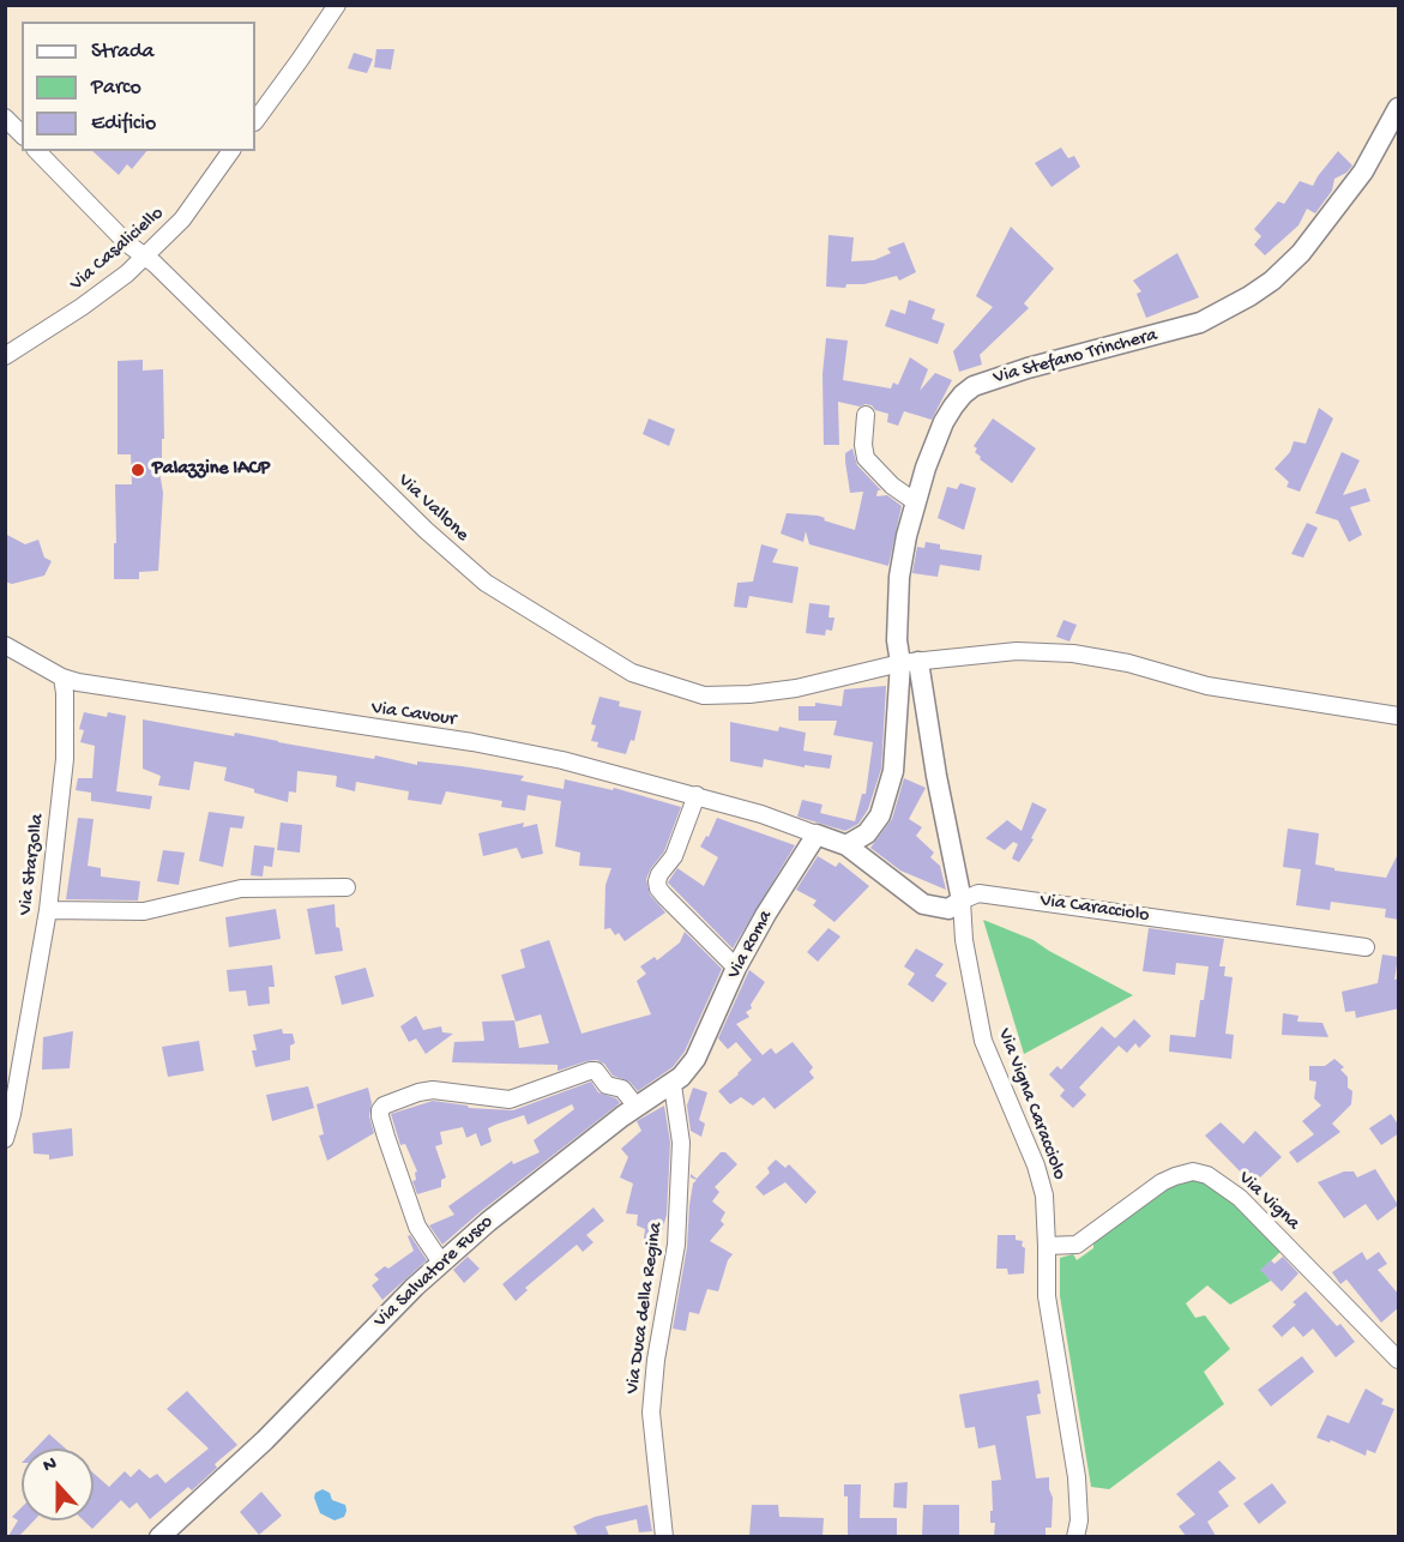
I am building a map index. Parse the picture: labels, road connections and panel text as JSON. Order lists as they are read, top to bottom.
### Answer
{
  "streets": {
    "street": [
      "Via Casaliciello",
      "Via Stefano Trinchera",
      "Via Vallone",
      "Via Cavour",
      "Via Starzolla",
      "Via Caracciolo",
      "Via Roma",
      "Via Vigna Caracciolo",
      "Via Vigna",
      "Via Salvatore Fusco",
      "Via Duca della Regina"
    ]
  },
  "crossings": [
    ["Via Casaliciello", "Via Vallone"],
    ["Via Stefano Trinchera", "Via Vallone"],
    ["Via Stefano Trinchera", "Via Caracciolo"],
    ["Via Cavour", "Via Starzolla"],
    ["Via Cavour", "Via Caracciolo"],
    ["Via Cavour", "Via Roma"],
    ["Via Caracciolo", "Via Roma"],
    ["Via Caracciolo", "Via Vigna Caracciolo"],
    ["Via Roma", "Via Salvatore Fusco"],
    ["Via Vigna Caracciolo", "Via Vigna"],
    ["Via Salvatore Fusco", "Via Duca della Regina"]
  ],
  "places": ["Palazzine IACP"],
  "legend": ["Strada", "Parco", "Edificio"],
  "north": "top"
}
